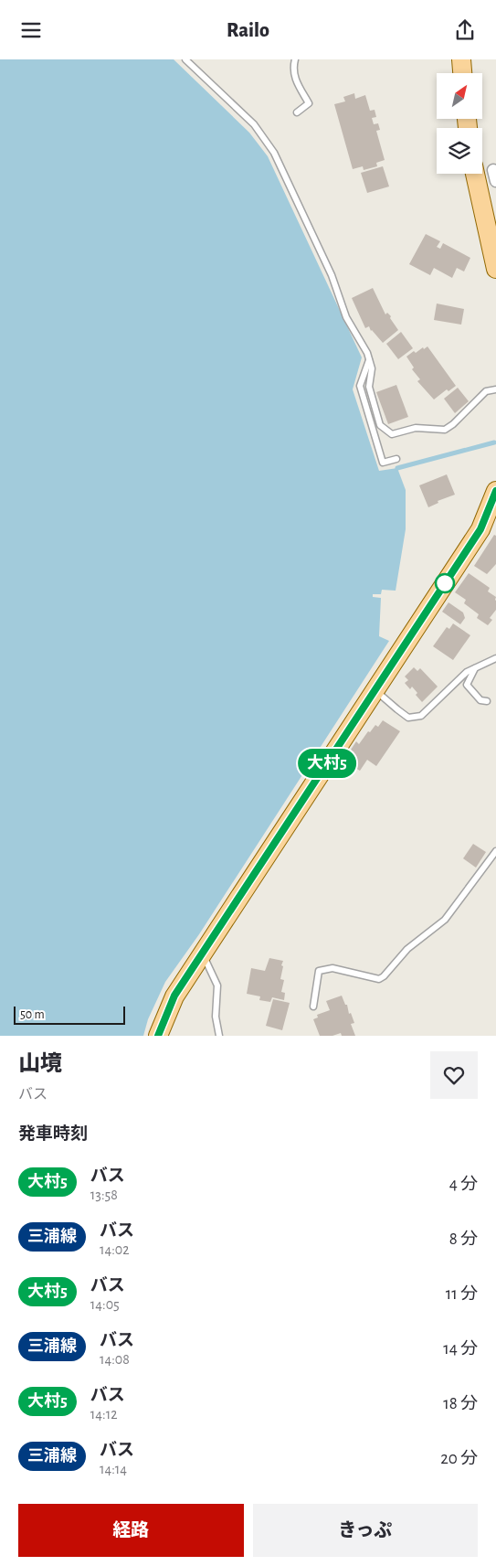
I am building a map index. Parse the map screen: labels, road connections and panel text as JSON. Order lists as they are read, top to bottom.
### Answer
{
  "lines": ["bus line 大村5"],
  "scale_bar": "50 m",
  "north": "top right",
  "page": {
    "header": "Railo",
    "on_map": "大村5",
    "scale": "50 m",
    "heading": [
      ["山境", "バス"],
      "発車時刻"
    ],
    "list": [
      {
        "mark": "大村5",
        "name": "バス",
        "note": "13:58",
        "value": "4 分"
      },
      {
        "mark": "三浦線",
        "name": "バス",
        "note": "14:02",
        "value": "8 分"
      },
      {
        "mark": "大村5",
        "name": "バス",
        "note": "14:05",
        "value": "11 分"
      },
      {
        "mark": "三浦線",
        "name": "バス",
        "note": "14:08",
        "value": "14 分"
      },
      {
        "mark": "大村5",
        "name": "バス",
        "note": "14:12",
        "value": "18 分"
      },
      {
        "mark": "三浦線",
        "name": "バス",
        "note": "14:14",
        "value": "20 分"
      }
    ],
    "buttons": ["経路", "きっぷ"]
  }
}
